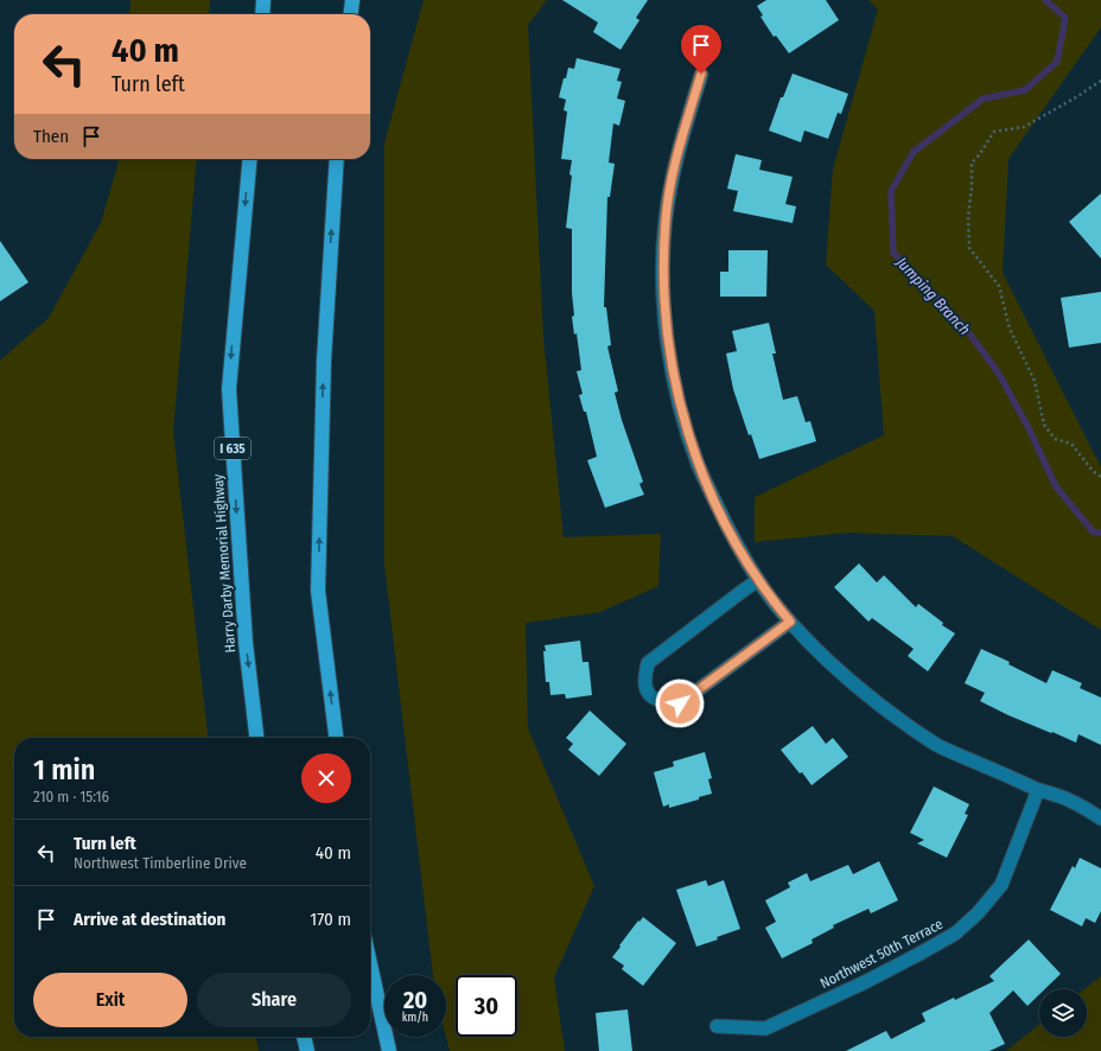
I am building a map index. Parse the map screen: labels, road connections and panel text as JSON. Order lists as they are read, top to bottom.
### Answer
{
  "streets": {
    "highway": ["I 635", "Harry Darby Memorial Highway"],
    "street": ["Northwest 50th Terrace"]
  },
  "water": ["Jumping Branch"],
  "page": {
    "turn": ["40 m", "Turn left"],
    "then": "Then",
    "heading": ["1 min", "210 m · 15:16"],
    "list": [
      {
        "name": "Turn left",
        "note": "Northwest Timberline Drive",
        "value": "40 m"
      },
      {
        "name": "Arrive at destination",
        "value": "170 m"
      }
    ],
    "buttons": ["Exit", "Share"],
    "speed": "20 km/h",
    "limit": "30"
  }
}
